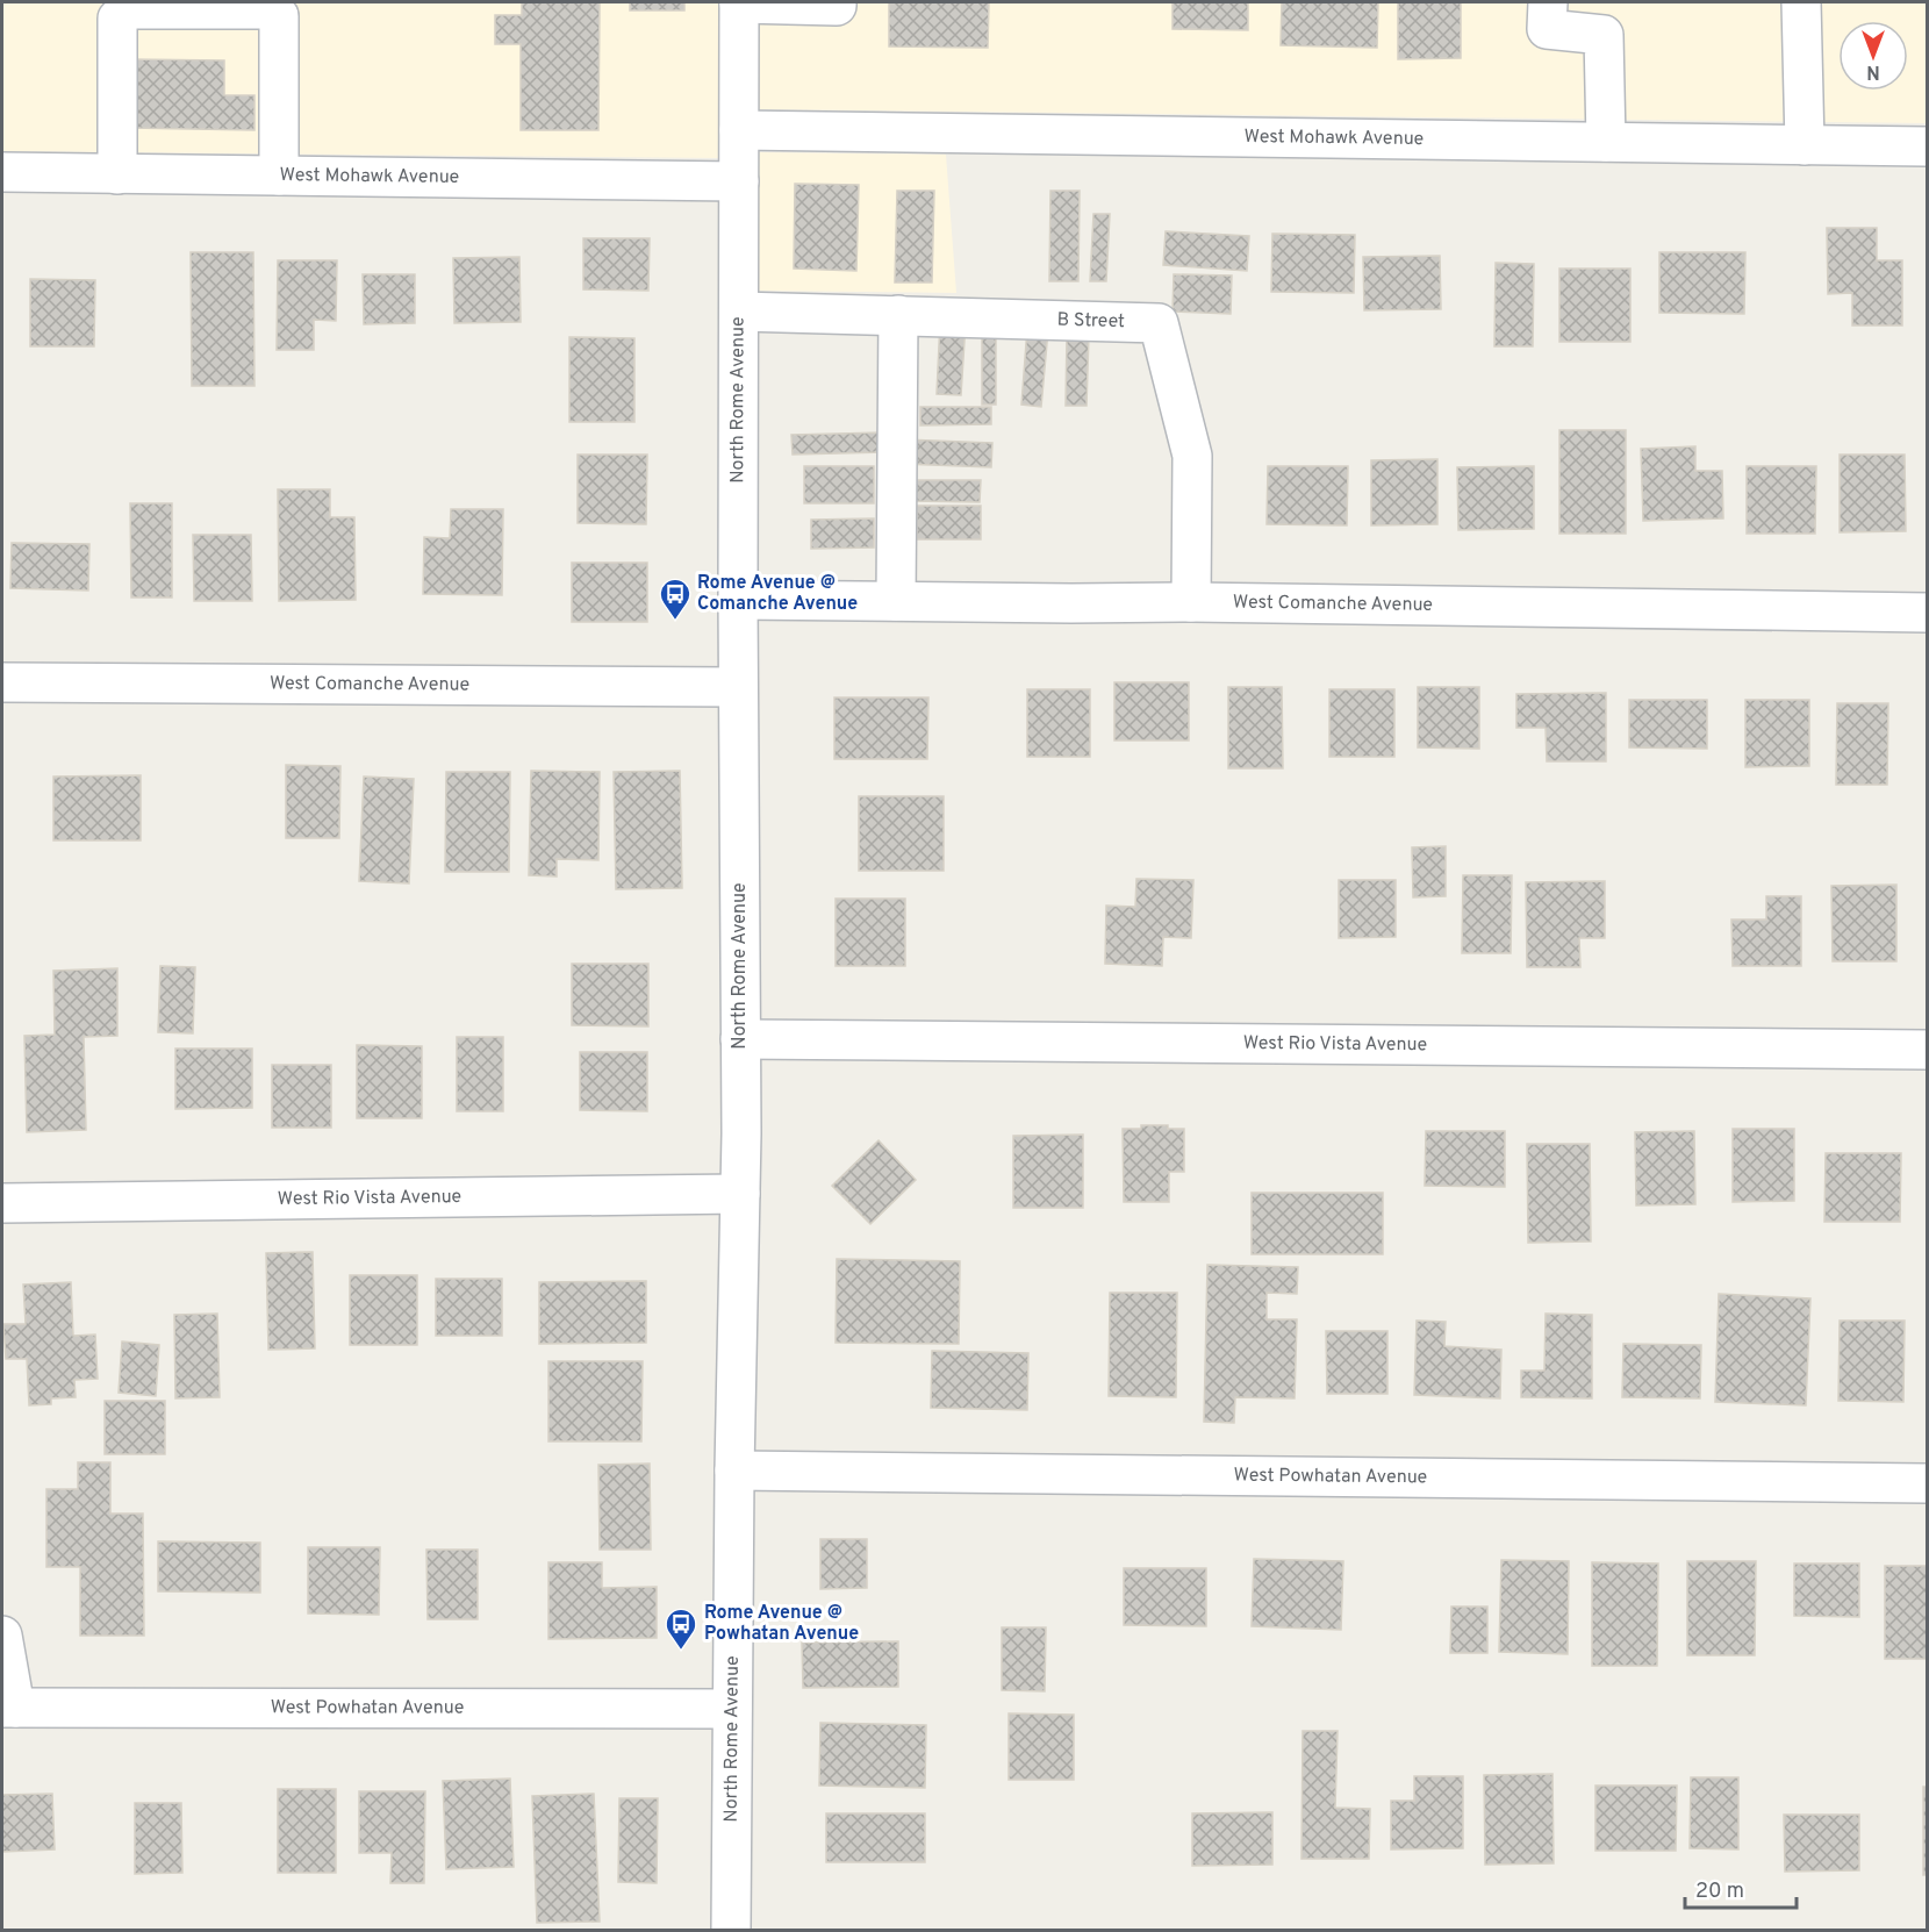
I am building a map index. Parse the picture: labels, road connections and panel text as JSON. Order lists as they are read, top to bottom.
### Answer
{
  "streets": {
    "street": [
      "West Mohawk Avenue",
      "B Street",
      "North Rome Avenue",
      "West Comanche Avenue",
      "West Rio Vista Avenue",
      "West Powhatan Avenue"
    ]
  },
  "crossings": [
    ["West Mohawk Avenue", "North Rome Avenue"],
    ["B Street", "North Rome Avenue"],
    ["B Street", "West Comanche Avenue"],
    ["North Rome Avenue", "West Comanche Avenue"],
    ["North Rome Avenue", "West Rio Vista Avenue"],
    ["North Rome Avenue", "West Powhatan Avenue"]
  ],
  "places": {
    "bus stop": ["Rome Avenue @ Comanche Avenue", "Rome Avenue @ Powhatan Avenue"]
  },
  "scale_bar": "20 m",
  "north": "bottom"
}
